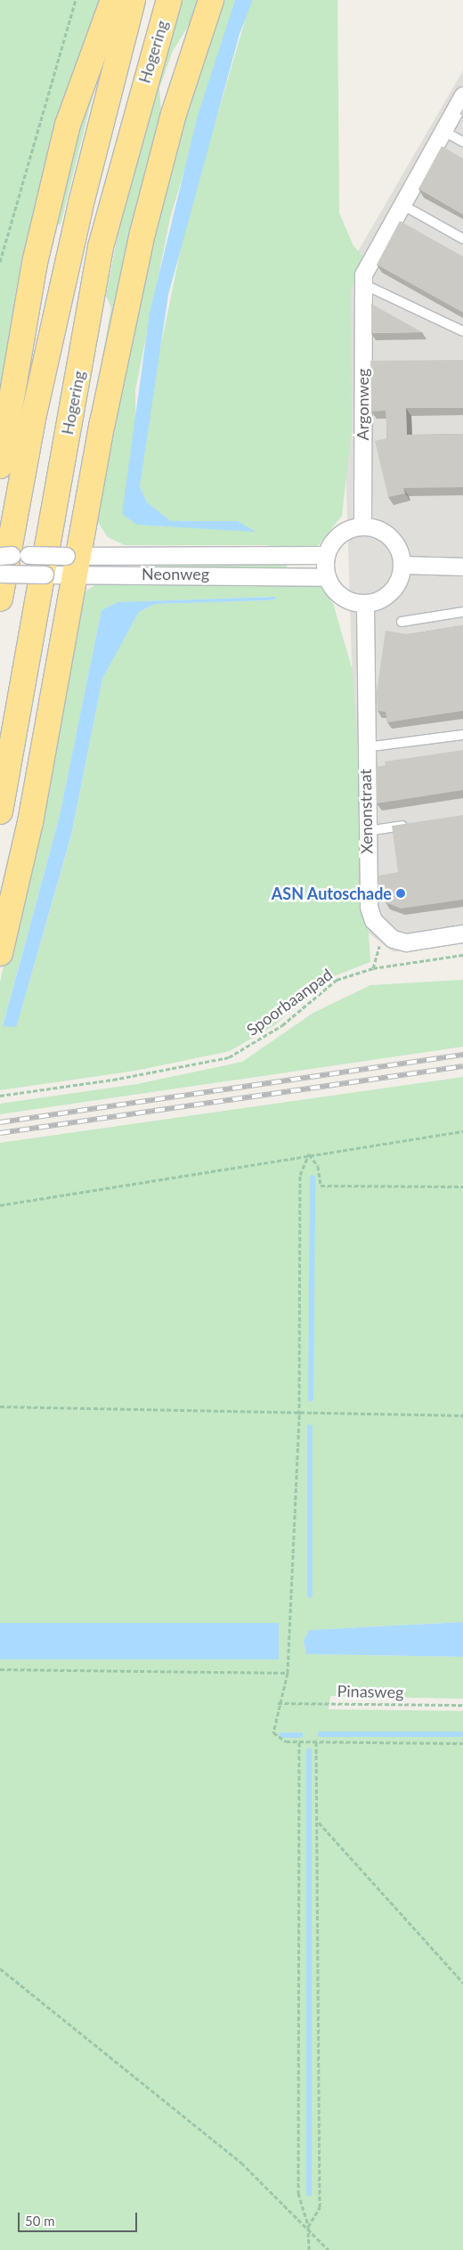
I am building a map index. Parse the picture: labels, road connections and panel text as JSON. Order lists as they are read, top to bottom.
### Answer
{
  "streets": {
    "highway": ["Hogering"],
    "street": ["Argonweg", "Neonweg", "Xenonstraat"],
    "path": ["Spoorbaanpad", "Pinasweg"]
  },
  "crossings": [
    ["Argonweg", "Neonweg"],
    ["Argonweg", "Xenonstraat"],
    ["Neonweg", "Xenonstraat"]
  ],
  "places": ["ASN Autoschade"],
  "scale_bar": "50 m"
}
